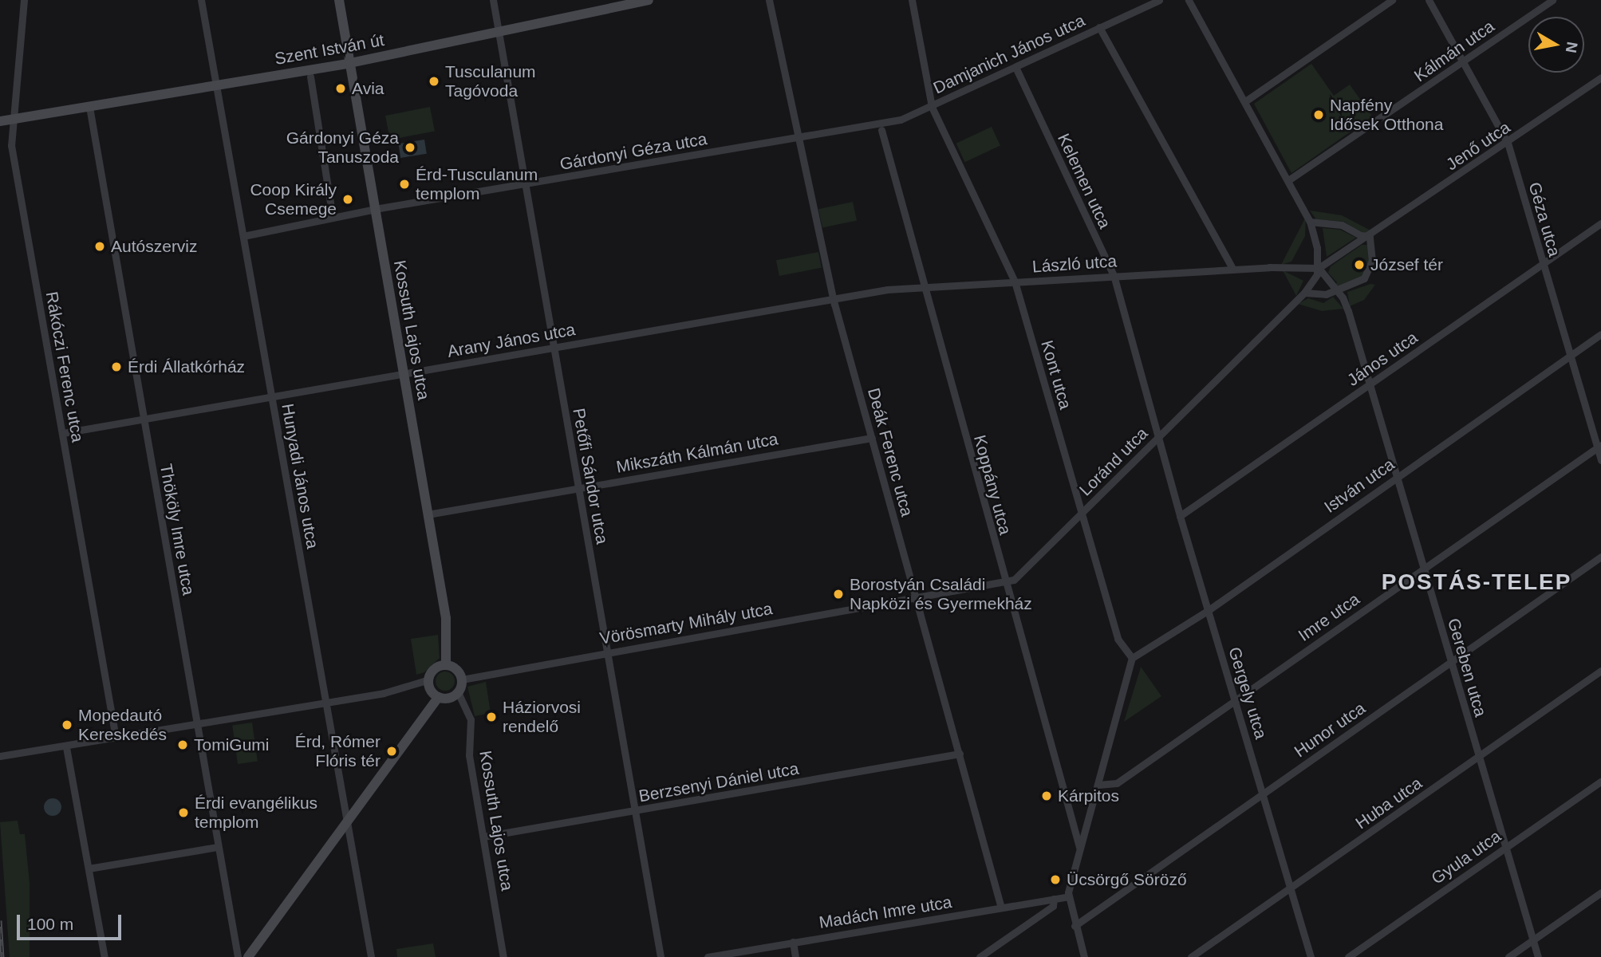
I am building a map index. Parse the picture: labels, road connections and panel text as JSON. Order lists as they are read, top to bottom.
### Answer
{
  "streets": {
    "street": [
      "Szent István út",
      "Kálmán utca",
      "Damjanich János utca",
      "Jenő utca",
      "Gárdonyi Géza utca",
      "Kelemen utca",
      "Géza utca",
      "László utca",
      "Kossuth Lajos utca",
      "Arany János utca",
      "János utca",
      "Rákóczi Ferenc utca",
      "Kont utca",
      "Deák Ferenc utca",
      "Mikszáth Kálmán utca",
      "Loránd utca",
      "Hunyadi János utca",
      "Petőfi Sándor utca",
      "Koppány utca",
      "István utca",
      "Thököly Imre utca",
      "Imre utca",
      "Vörösmarty Mihály utca",
      "Gereben utca",
      "Gergely utca",
      "Hunor utca",
      "Berzsenyi Dániel utca",
      "Huba utca",
      "Gyula utca",
      "Madách Imre utca"
    ]
  },
  "crossings": [
    ["Szent István út", "Kossuth Lajos utca"],
    ["Szent István út", "Rákóczi Ferenc utca"],
    ["Szent István út", "Hunyadi János utca"],
    ["Szent István út", "Petőfi Sándor utca"],
    ["Szent István út", "Thököly Imre utca"],
    ["Kálmán utca", "Géza utca"],
    ["Damjanich János utca", "Gárdonyi Géza utca"],
    ["Damjanich János utca", "Kelemen utca"],
    ["Damjanich János utca", "Kont utca"],
    ["Damjanich János utca", "Deák Ferenc utca"],
    ["Damjanich János utca", "Koppány utca"],
    ["Jenő utca", "Géza utca"],
    ["Gárdonyi Géza utca", "Kossuth Lajos utca"],
    ["Gárdonyi Géza utca", "Deák Ferenc utca"],
    ["Gárdonyi Géza utca", "Hunyadi János utca"],
    ["Gárdonyi Géza utca", "Petőfi Sándor utca"],
    ["Kelemen utca", "László utca"],
    ["Kelemen utca", "Loránd utca"],
    ["Kelemen utca", "Gergely utca"],
    ["Géza utca", "János utca"],
    ["Géza utca", "István utca"],
    ["Géza utca", "Imre utca"],
    ["László utca", "Arany János utca"],
    ["László utca", "Kont utca"],
    ["László utca", "Deák Ferenc utca"],
    ["László utca", "Koppány utca"],
    ["Kossuth Lajos utca", "Arany János utca"],
    ["Kossuth Lajos utca", "Mikszáth Kálmán utca"],
    ["Kossuth Lajos utca", "Vörösmarty Mihály utca"],
    ["Kossuth Lajos utca", "Berzsenyi Dániel utca"],
    ["Arany János utca", "Rákóczi Ferenc utca"],
    ["Arany János utca", "Deák Ferenc utca"],
    ["Arany János utca", "Hunyadi János utca"],
    ["Arany János utca", "Petőfi Sándor utca"],
    ["Arany János utca", "Thököly Imre utca"],
    ["János utca", "Gereben utca"],
    ["János utca", "Gergely utca"],
    ["Kont utca", "Loránd utca"],
    ["Kont utca", "István utca"],
    ["Deák Ferenc utca", "Mikszáth Kálmán utca"],
    ["Deák Ferenc utca", "Loránd utca"],
    ["Deák Ferenc utca", "Vörösmarty Mihály utca"],
    ["Deák Ferenc utca", "Berzsenyi Dániel utca"],
    ["Deák Ferenc utca", "Madách Imre utca"],
    ["Mikszáth Kálmán utca", "Petőfi Sándor utca"],
    ["Loránd utca", "Koppány utca"],
    ["Loránd utca", "Vörösmarty Mihály utca"],
    ["Loránd utca", "Gergely utca"],
    ["Petőfi Sándor utca", "Vörösmarty Mihály utca"],
    ["Petőfi Sándor utca", "Berzsenyi Dániel utca"],
    ["István utca", "Gereben utca"],
    ["István utca", "Gergely utca"],
    ["Imre utca", "Gereben utca"],
    ["Imre utca", "Gergely utca"],
    ["Gereben utca", "Hunor utca"],
    ["Gereben utca", "Huba utca"],
    ["Gereben utca", "Gyula utca"],
    ["Gergely utca", "Hunor utca"],
    ["Gergely utca", "Huba utca"]
  ],
  "districts": ["POSTÁS-TELEP"],
  "places": [
    "Tusculanum Tagóvoda",
    "Avia",
    "Napfény Idősek Otthona",
    "Gárdonyi Géza Tanuszoda",
    "Érd-Tusculanum templom",
    "Coop Király Csemege",
    "Autószerviz",
    "József tér",
    "Érdi Állatkórház",
    "Borostyán Családi Napközi és Gyermekház",
    "Háziorvosi rendelő",
    "Mopedautó Kereskedés",
    "TomiGumi",
    "Érd, Rómer Flóris tér",
    "Kárpitos",
    "Érdi evangélikus templom",
    "Ücsörgő Söröző"
  ],
  "scale_bar": "100 m",
  "north": "right"
}
